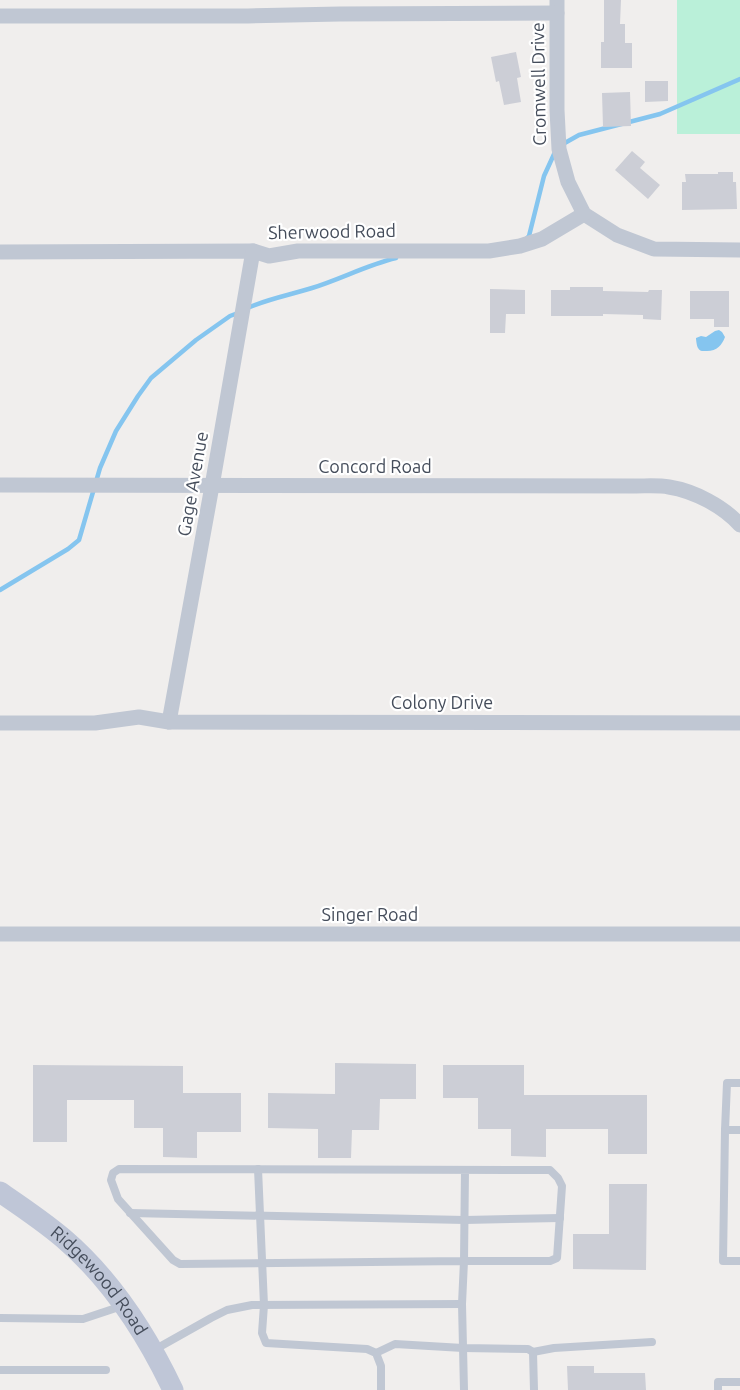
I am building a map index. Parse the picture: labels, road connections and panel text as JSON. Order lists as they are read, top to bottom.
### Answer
{
  "streets": {
    "street": [
      "Cromwell Drive",
      "Sherwood Road",
      "Concord Road",
      "Gage Avenue",
      "Colony Drive",
      "Singer Road",
      "Ridgewood Road"
    ]
  },
  "crossings": [
    ["Cromwell Drive", "Sherwood Road"],
    ["Sherwood Road", "Gage Avenue"],
    ["Concord Road", "Gage Avenue"],
    ["Gage Avenue", "Colony Drive"]
  ]
}
